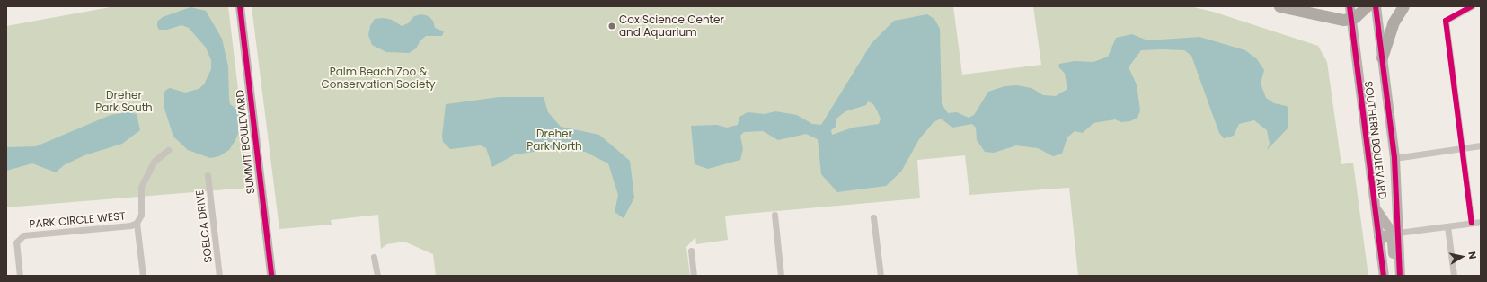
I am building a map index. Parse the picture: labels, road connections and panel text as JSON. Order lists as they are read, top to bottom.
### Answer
{
  "streets": {
    "main road": ["SOUTHERN BOULEVARD"],
    "street": ["SUMMIT BOULEVARD", "PARK CIRCLE WEST", "SOELCA DRIVE"]
  },
  "parks": ["Palm Beach Zoo & Conservation Society", "Dreher Park South", "Dreher Park North"],
  "places": ["Cox Science Center and Aquarium"],
  "north": "right"
}
